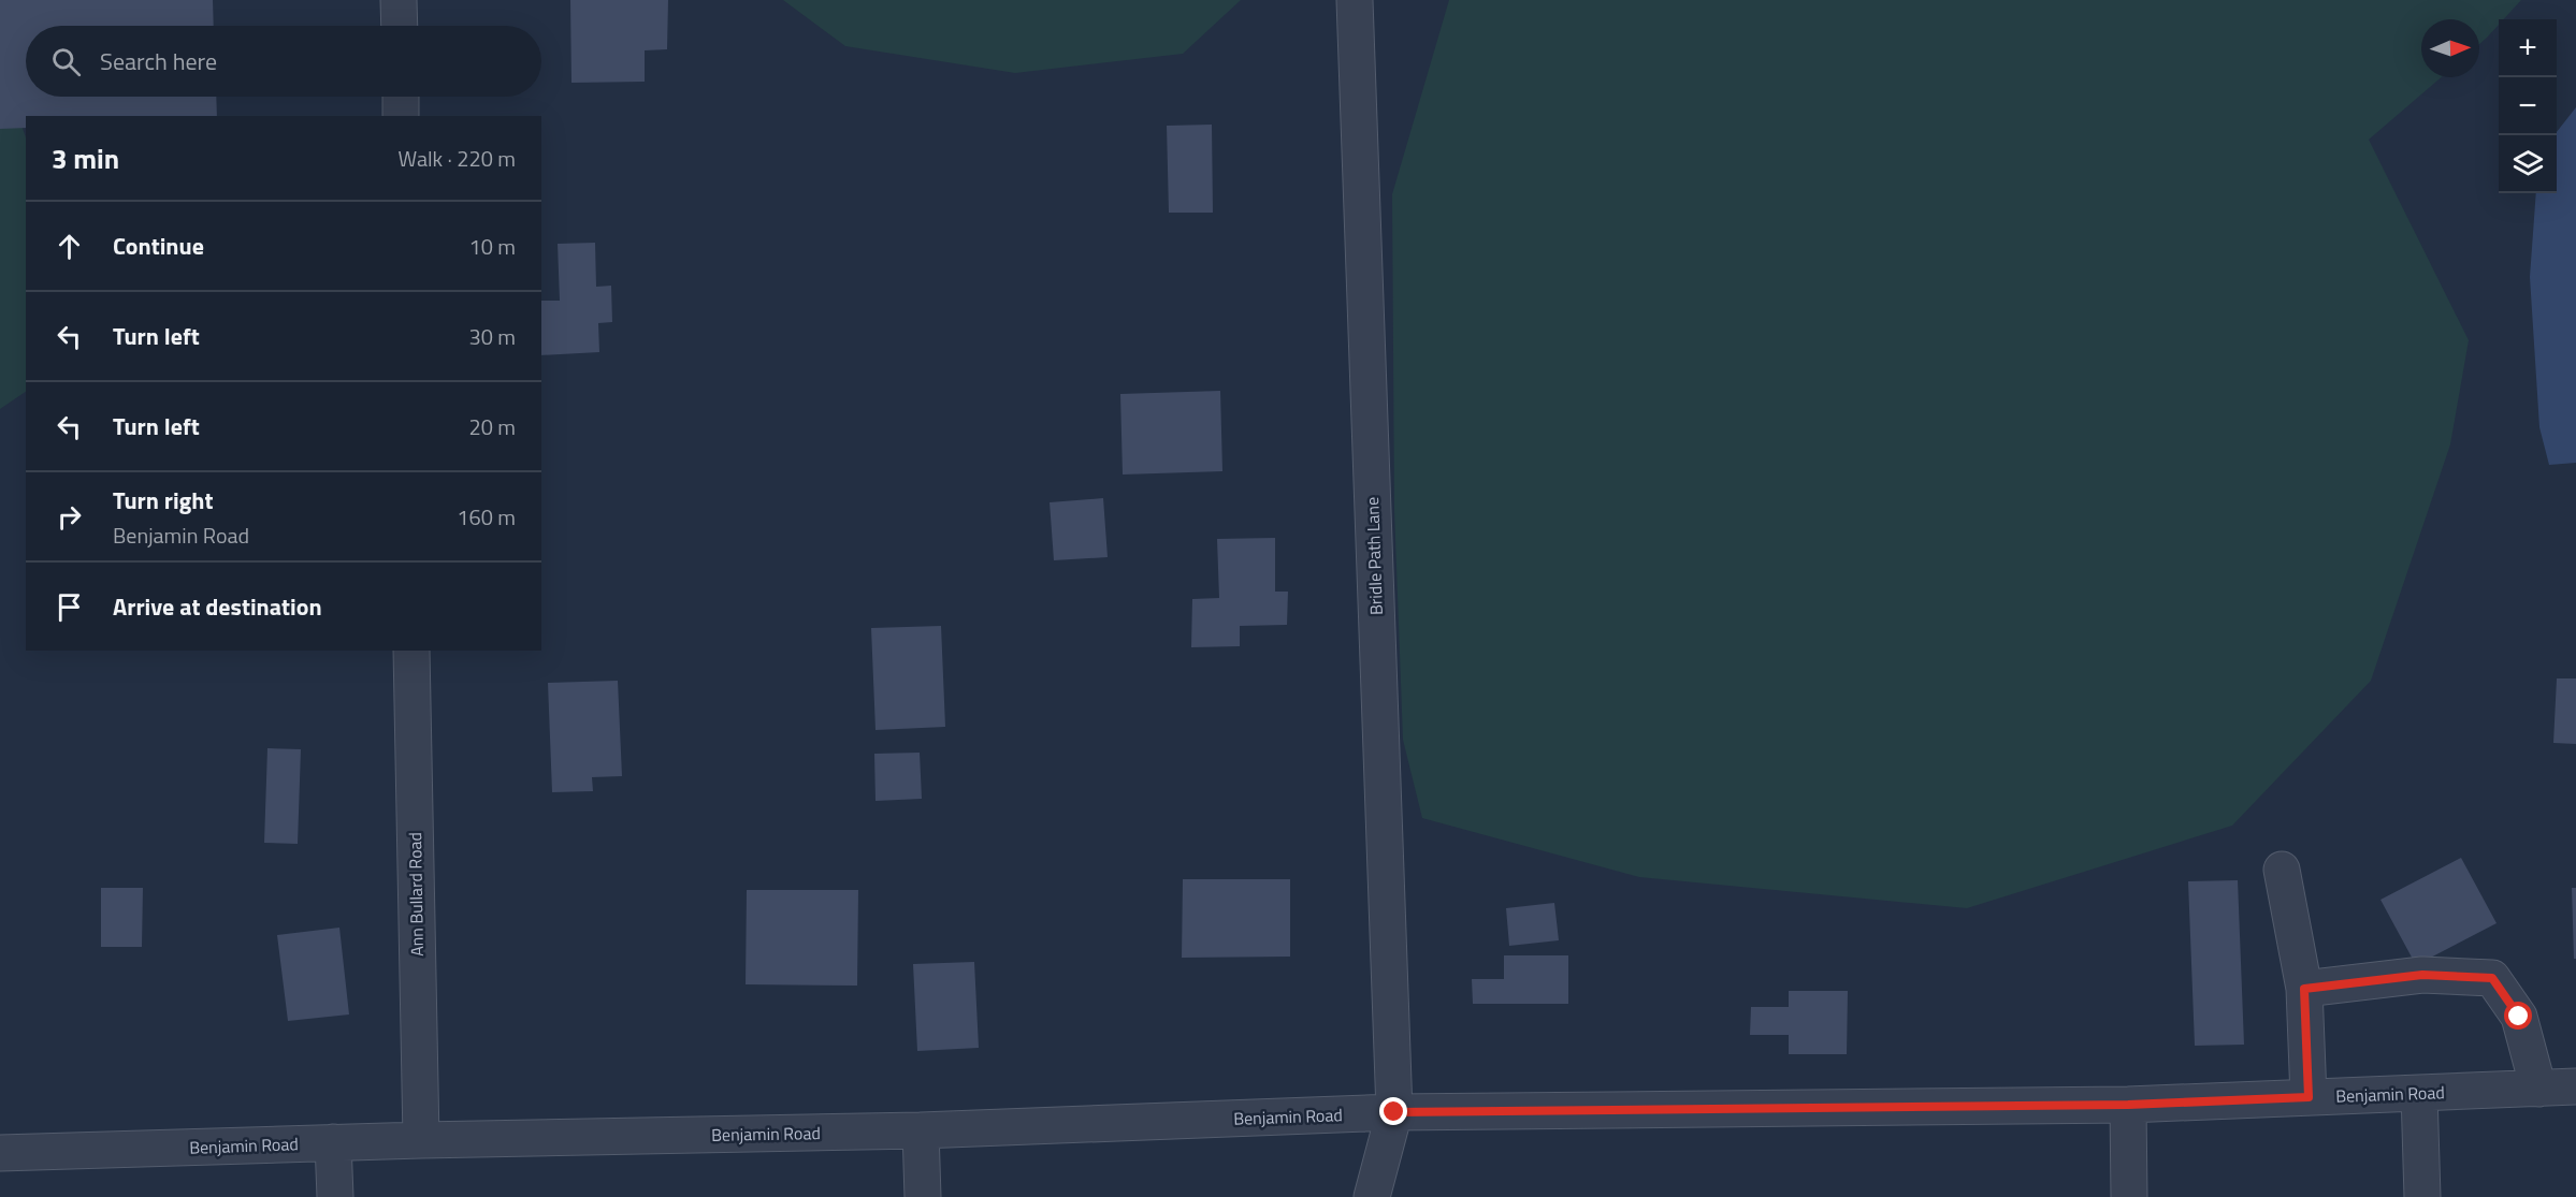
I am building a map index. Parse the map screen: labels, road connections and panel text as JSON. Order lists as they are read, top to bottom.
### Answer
{
  "streets": {
    "street": ["Bridle Path Lane", "Ann Bullard Road", "Benjamin Road"]
  },
  "crossings": [
    ["Bridle Path Lane", "Benjamin Road"],
    ["Ann Bullard Road", "Benjamin Road"]
  ],
  "north": "right",
  "page": {
    "map_buttons": ["+", "−"],
    "search": "Search here",
    "heading": ["3 min", "Walk · 220 m"],
    "list": [
      ["Continue", "10 m"],
      ["Turn left", "30 m"],
      ["Turn left", "20 m"],
      ["Turn right", "Benjamin Road", "160 m"],
      "Arrive at destination"
    ]
  }
}
